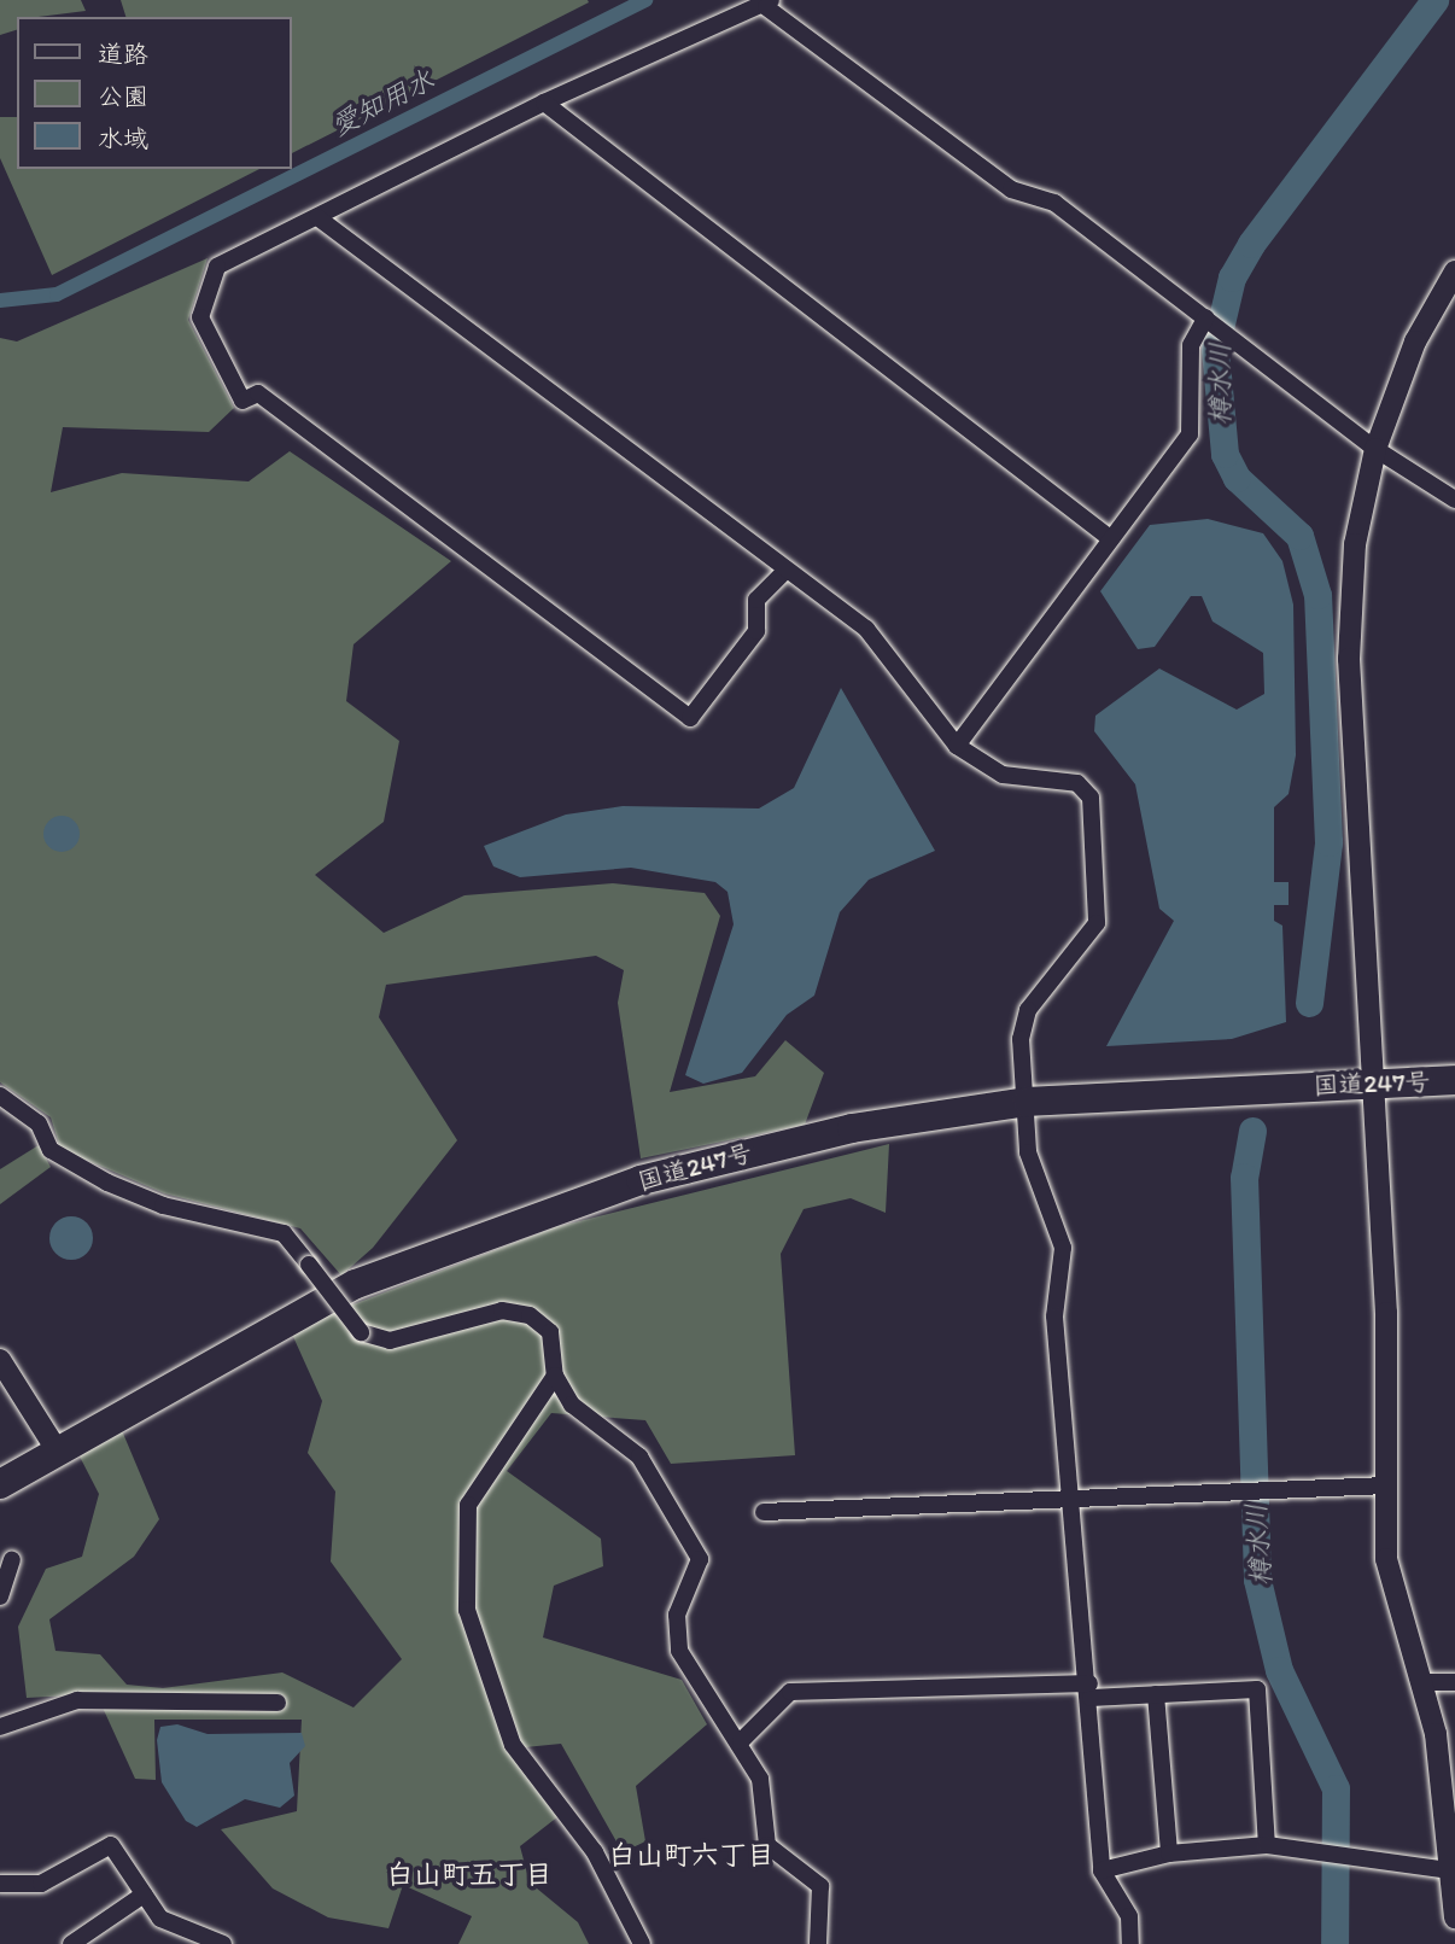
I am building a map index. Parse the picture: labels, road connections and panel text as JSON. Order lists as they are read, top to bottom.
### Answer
{
  "streets": {
    "highway": ["国道247号"]
  },
  "districts": ["白山町六丁目", "白山町五丁目"],
  "water": ["愛知用水", "樽水川"],
  "legend": ["道路", "公園", "水域"]
}
